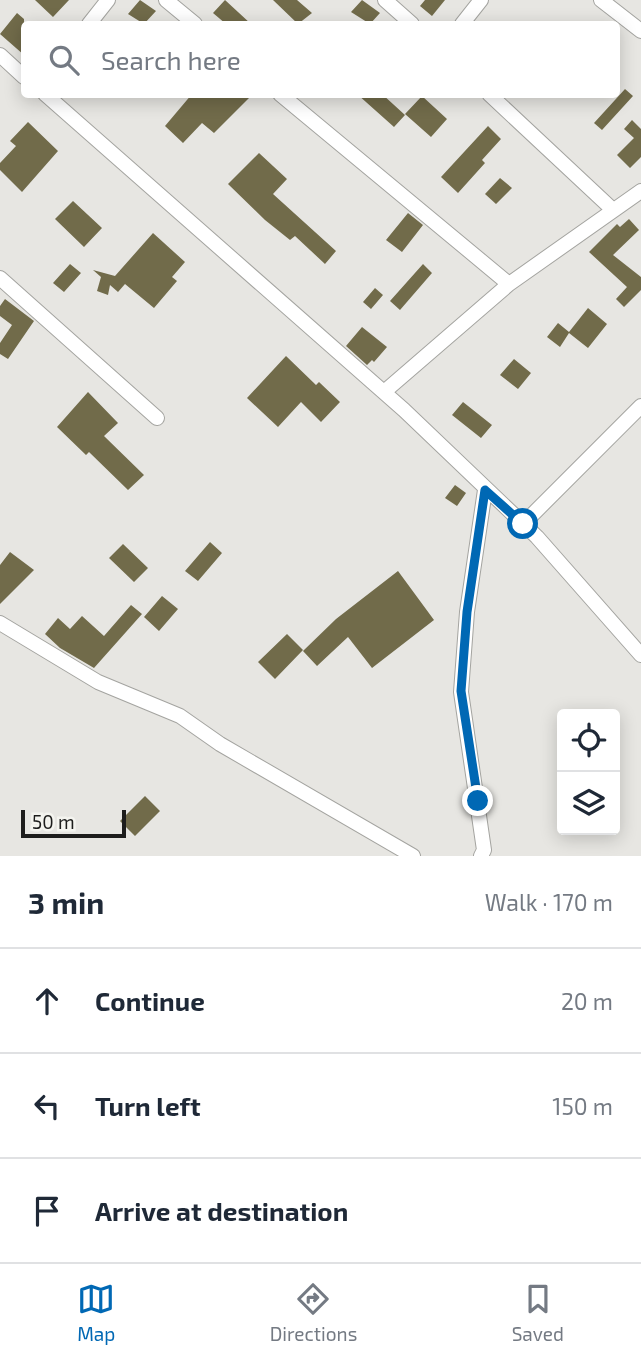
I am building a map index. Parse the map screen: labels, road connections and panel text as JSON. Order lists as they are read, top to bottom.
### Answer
{
  "scale_bar": "50 m",
  "page": {
    "search": "Search here",
    "scale": "50 m",
    "heading": ["3 min", "Walk · 170 m"],
    "list": [
      ["Continue", "20 m"],
      ["Turn left", "150 m"],
      "Arrive at destination"
    ],
    "nav": ["Map", "Directions", "Saved"]
  }
}
